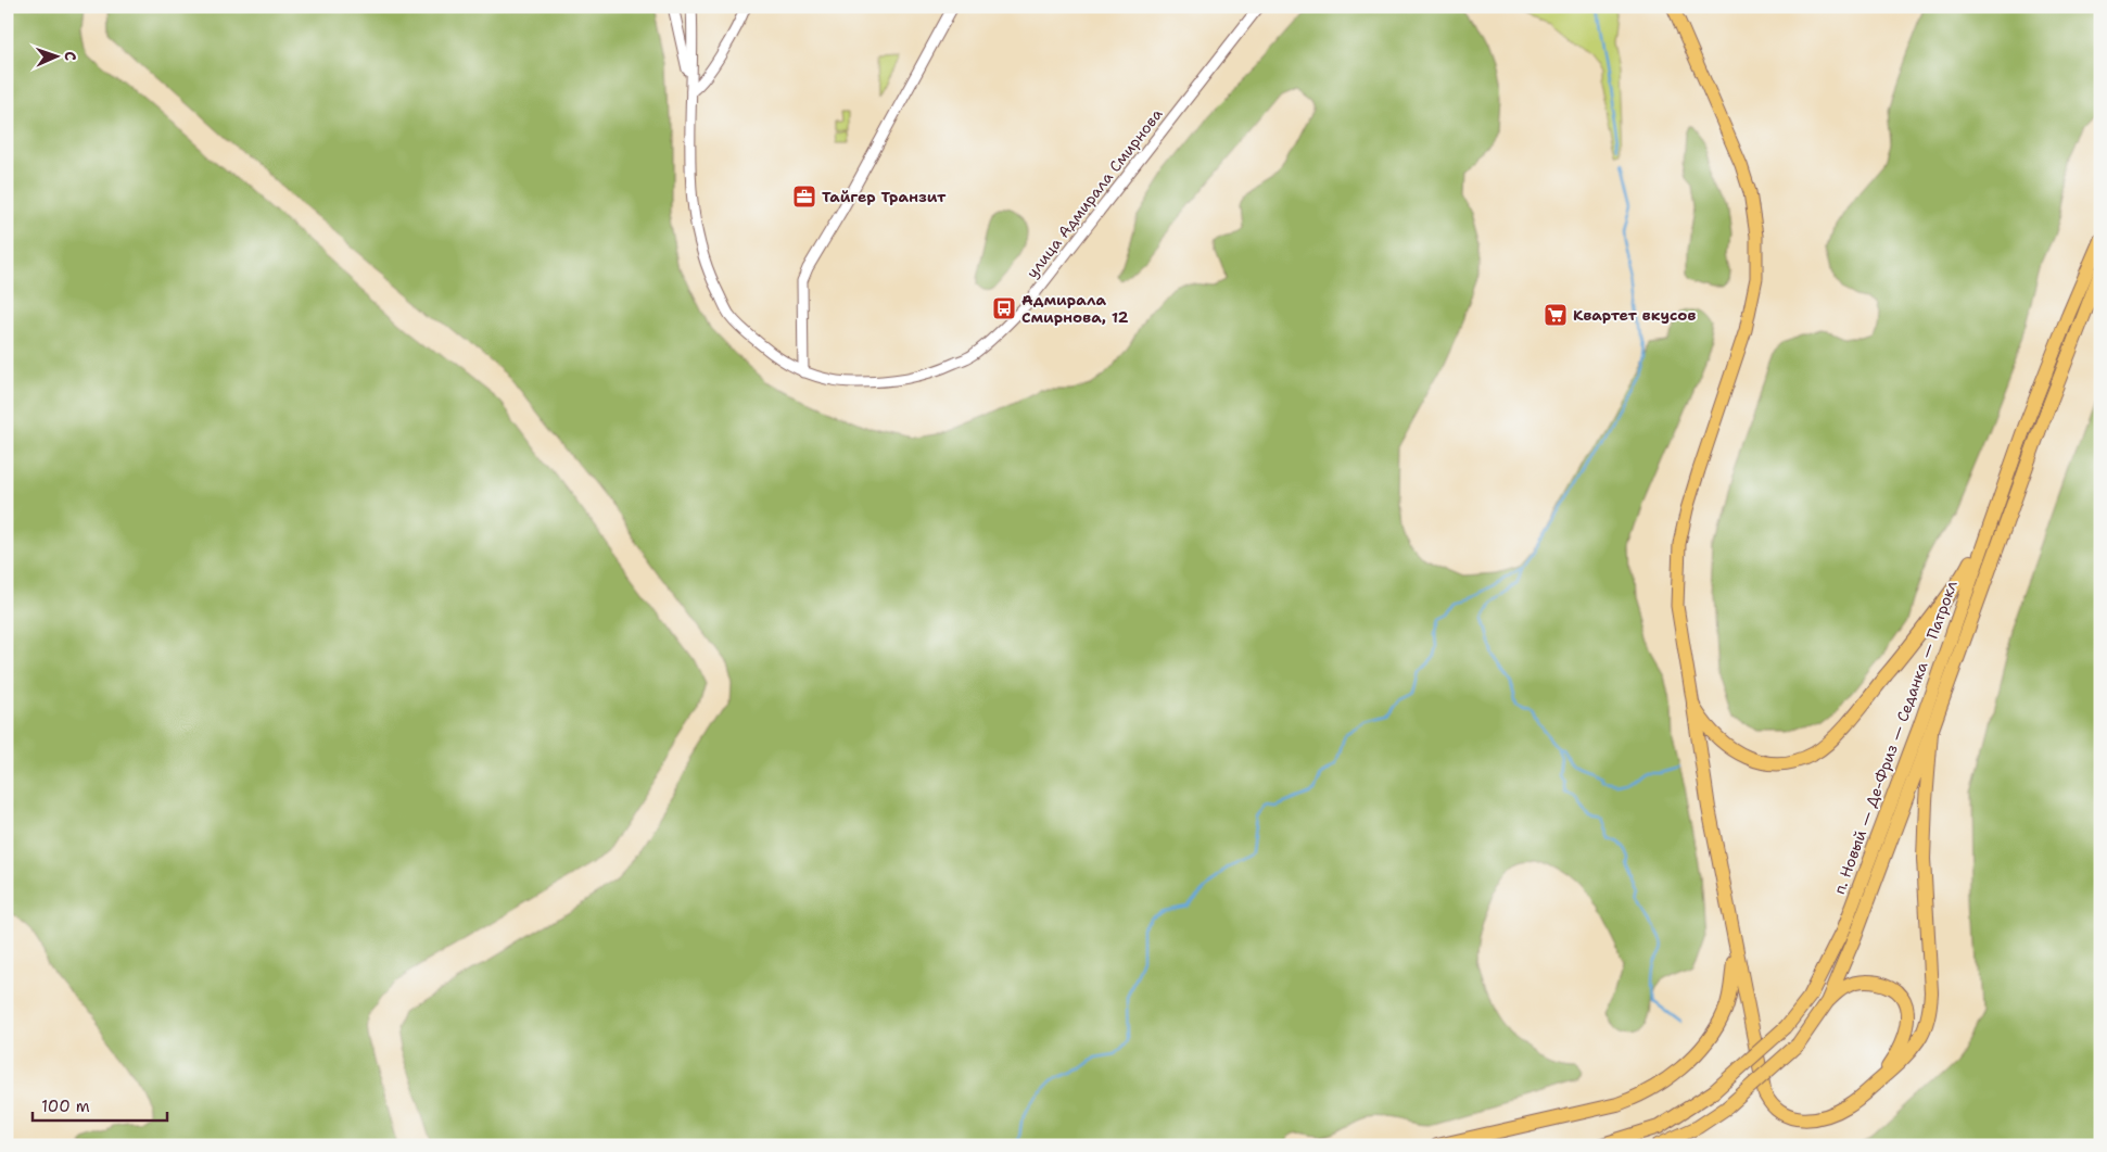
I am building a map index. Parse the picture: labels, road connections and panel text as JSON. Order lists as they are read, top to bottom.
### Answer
{
  "streets": {
    "highway": ["п. Новый — Де-Фриз — Седанка — Патрокл"],
    "street": ["улица Адмирала Смирнова"]
  },
  "places": {
    "office": ["Тайгер Транзит"],
    "bus stop": ["Адмирала Смирнова, 12"],
    "supermarket": ["Квартет вкусов"]
  },
  "scale_bar": "100 m",
  "north": "right"
}
